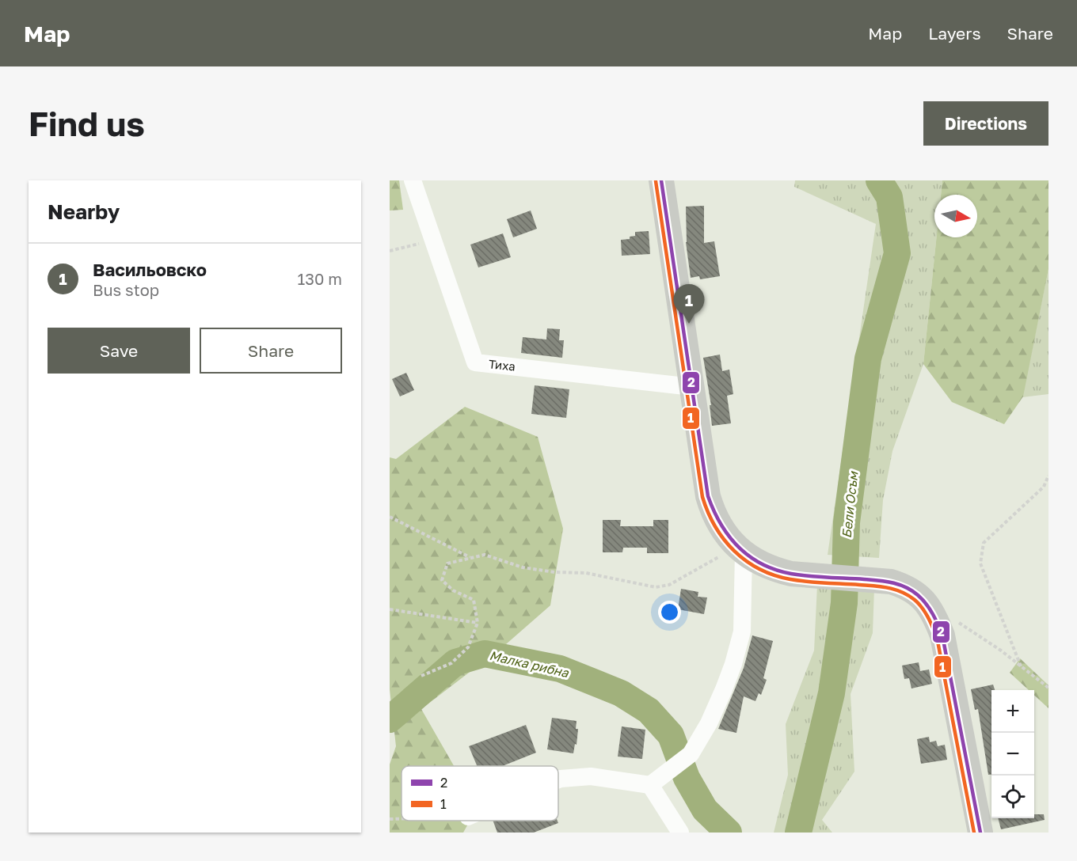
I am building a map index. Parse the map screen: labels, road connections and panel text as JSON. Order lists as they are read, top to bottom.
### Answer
{
  "streets": {
    "street": ["Тиха"]
  },
  "water": ["Бели Осъм", "Малка рибна"],
  "lines": ["transit line 2", "transit line 1"],
  "legend": ["2", "1"],
  "north": "right",
  "page": {
    "header": "Map",
    "nav": ["Map", "Layers", "Share"],
    "buttons": [
      "Directions",
      ["Save", "Share"]
    ],
    "title": "Find us",
    "heading": "Nearby",
    "list": [
      {
        "mark": "1",
        "name": "Васильовско",
        "note": "Bus stop",
        "value": "130 m"
      }
    ],
    "pins": "1",
    "map_buttons": ["+", "−"]
  }
}
